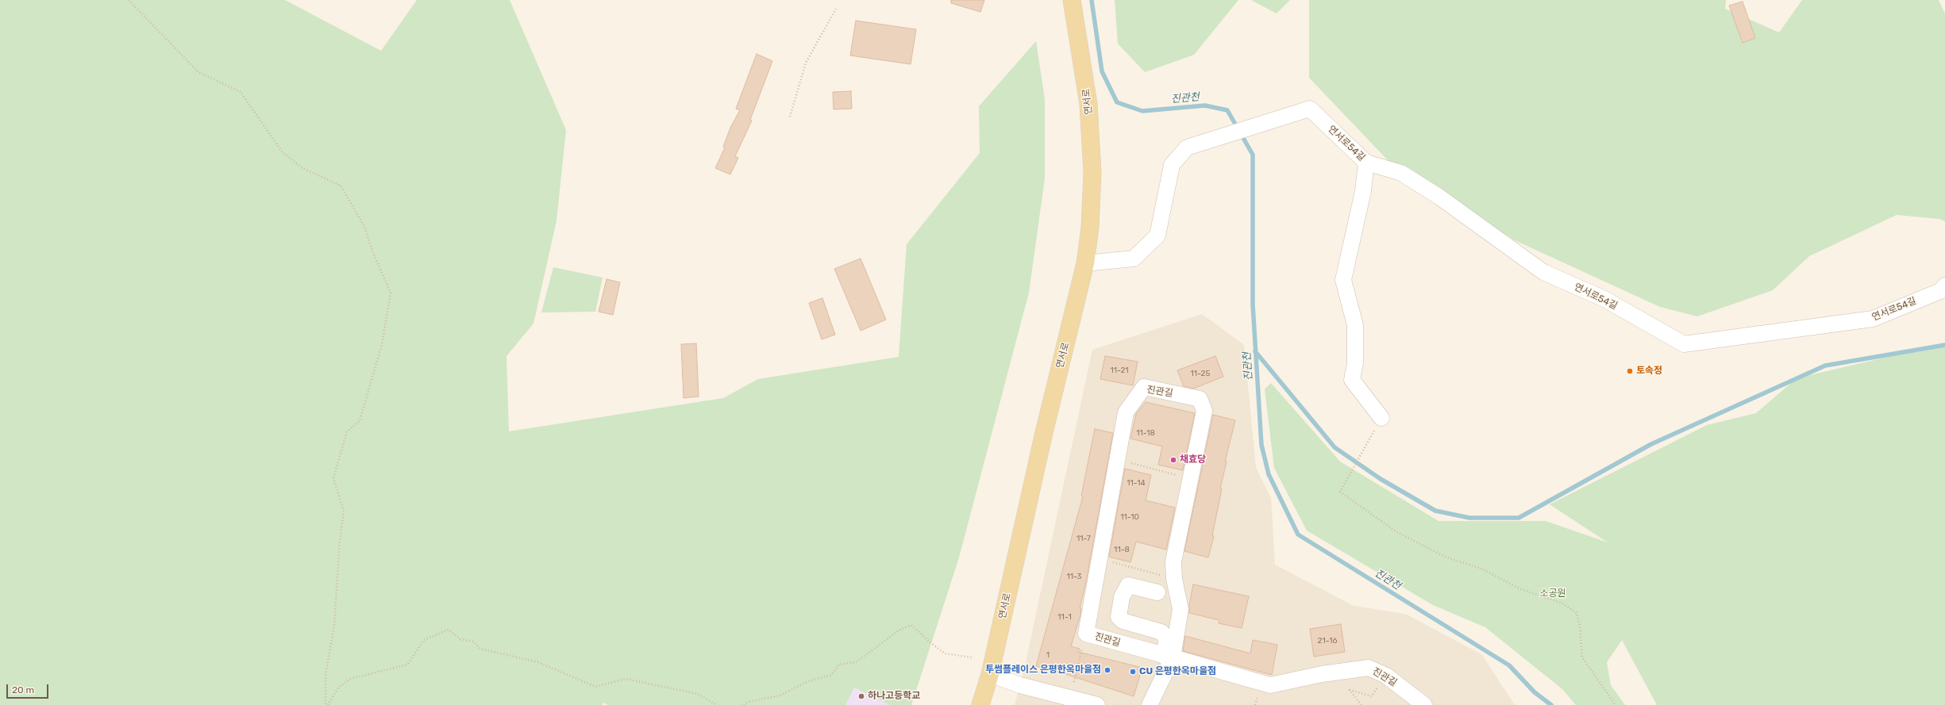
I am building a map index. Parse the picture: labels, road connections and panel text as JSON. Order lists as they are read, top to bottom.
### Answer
{
  "streets": {
    "main road": ["연서로"],
    "street": ["연서로54길", "진관길"]
  },
  "crossings": [
    ["연서로", "연서로54길"]
  ],
  "water": ["진관천"],
  "parks": ["소공원"],
  "places": [
    "토속정",
    "채효당",
    "투썸플레이스 은평한옥마을점",
    "CU 은평한옥마을점",
    "하나고등학교"
  ],
  "house_numbers": [
    "11-21",
    "11-25",
    "11-18",
    "11-14",
    "11-10",
    "11-7",
    "11-8",
    "11-3",
    "11-1",
    "21-16",
    "1"
  ],
  "scale_bar": "20 m"
}
